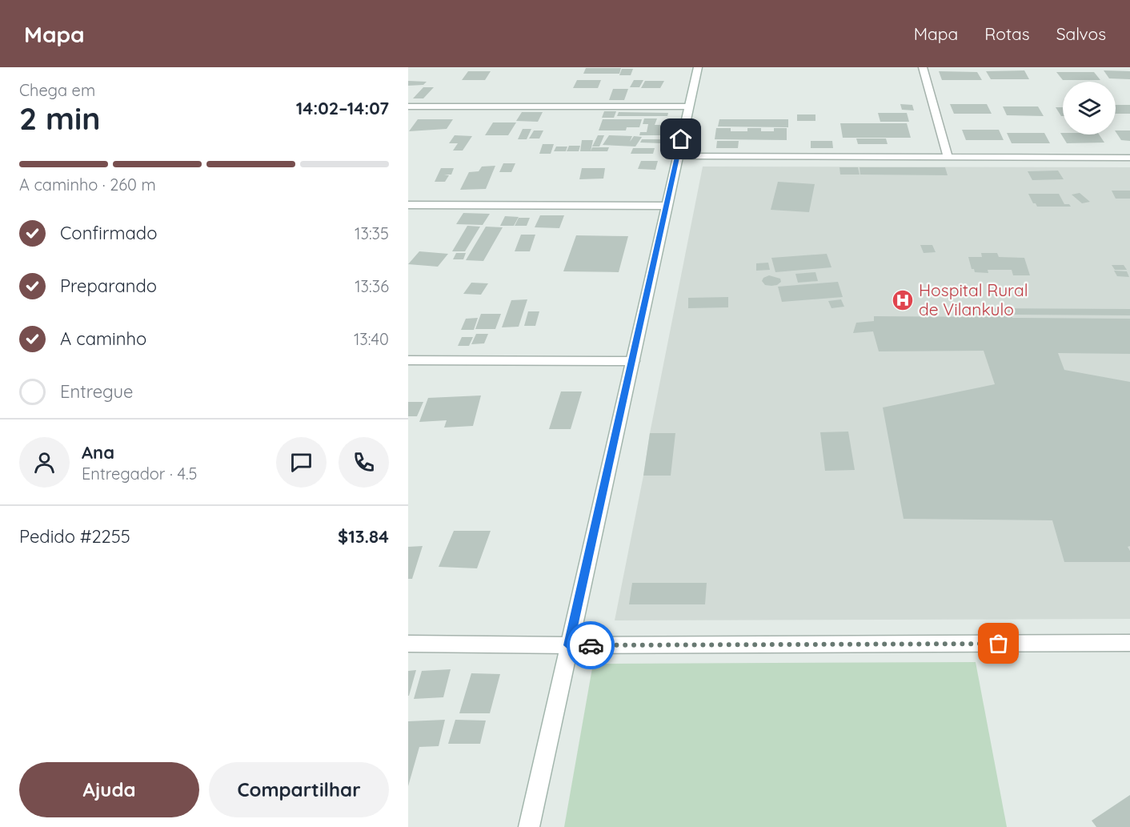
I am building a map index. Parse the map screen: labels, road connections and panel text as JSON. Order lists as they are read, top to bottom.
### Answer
{
  "places": {
    "hospital": ["Hospital Rural de Vilankulo"]
  },
  "page": {
    "header": "Mapa",
    "nav": ["Mapa", "Rotas", "Salvos"],
    "heading": ["2 min", "Chega em", "14:02–14:07"],
    "panel": [
      "Ana",
      "Entregador · 4.5",
      "Pedido #2255",
      "$13.84"
    ],
    "bar": "A caminho · 260 m",
    "list": [
      ["Confirmado", "13:35"],
      ["Preparando", "13:36"],
      ["A caminho", "13:40"],
      "Entregue"
    ],
    "buttons": ["Ajuda", "Compartilhar"]
  }
}
